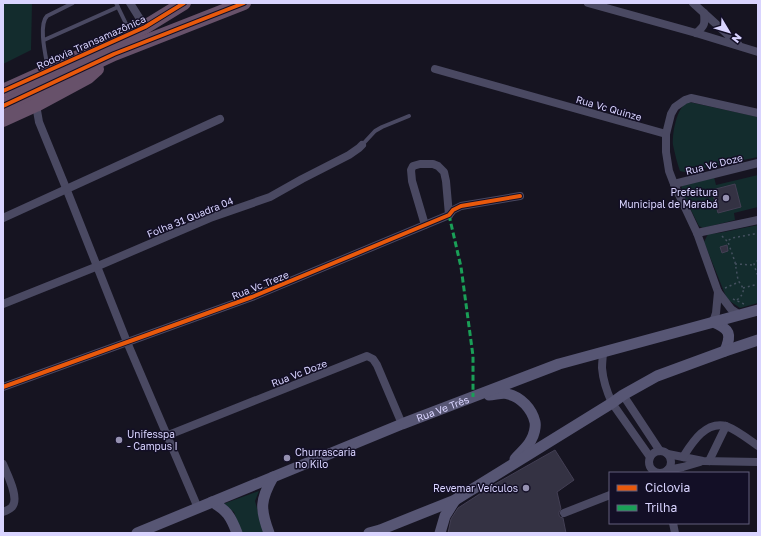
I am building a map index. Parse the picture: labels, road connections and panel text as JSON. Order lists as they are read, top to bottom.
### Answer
{
  "streets": {
    "highway": ["Rodovia Transamazônica"],
    "main road": ["Rua Ve Três"],
    "street": [
      "Rua Vc Quinze",
      "Rua Vc Doze",
      "Folha 31 Quadra 04",
      "Rua Vc Treze"
    ]
  },
  "crossings": [
    ["Rua Vc Doze", "Rua Ve Três"]
  ],
  "places": [
    "Prefeitura Municipal de Marabá",
    "Unifesspa - Campus I",
    "Churrascaria no Kilo",
    "Revemar Veículos"
  ],
  "legend": ["Ciclovia", "Trilha"],
  "north": "bottom right"
}
